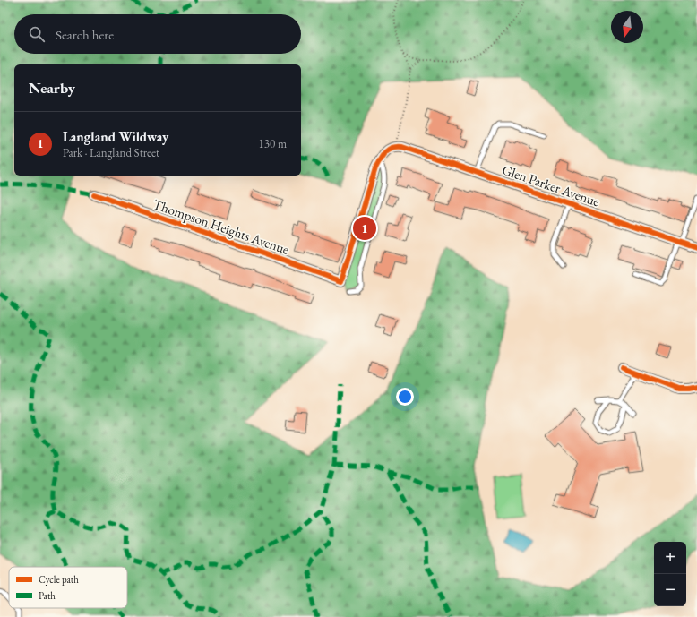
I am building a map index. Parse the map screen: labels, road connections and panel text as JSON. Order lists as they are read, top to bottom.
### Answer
{
  "streets": {
    "street": ["Glen Parker Avenue", "Thompson Heights Avenue"]
  },
  "legend": ["Cycle path", "Path"],
  "north": "bottom",
  "page": {
    "search": "Search here",
    "heading": "Nearby",
    "list": [
      {
        "mark": "1",
        "name": "Langland Wildway",
        "note": "Park · Langland Street",
        "value": "130 m"
      }
    ],
    "pins": "1",
    "map_buttons": ["+", "−"]
  }
}
